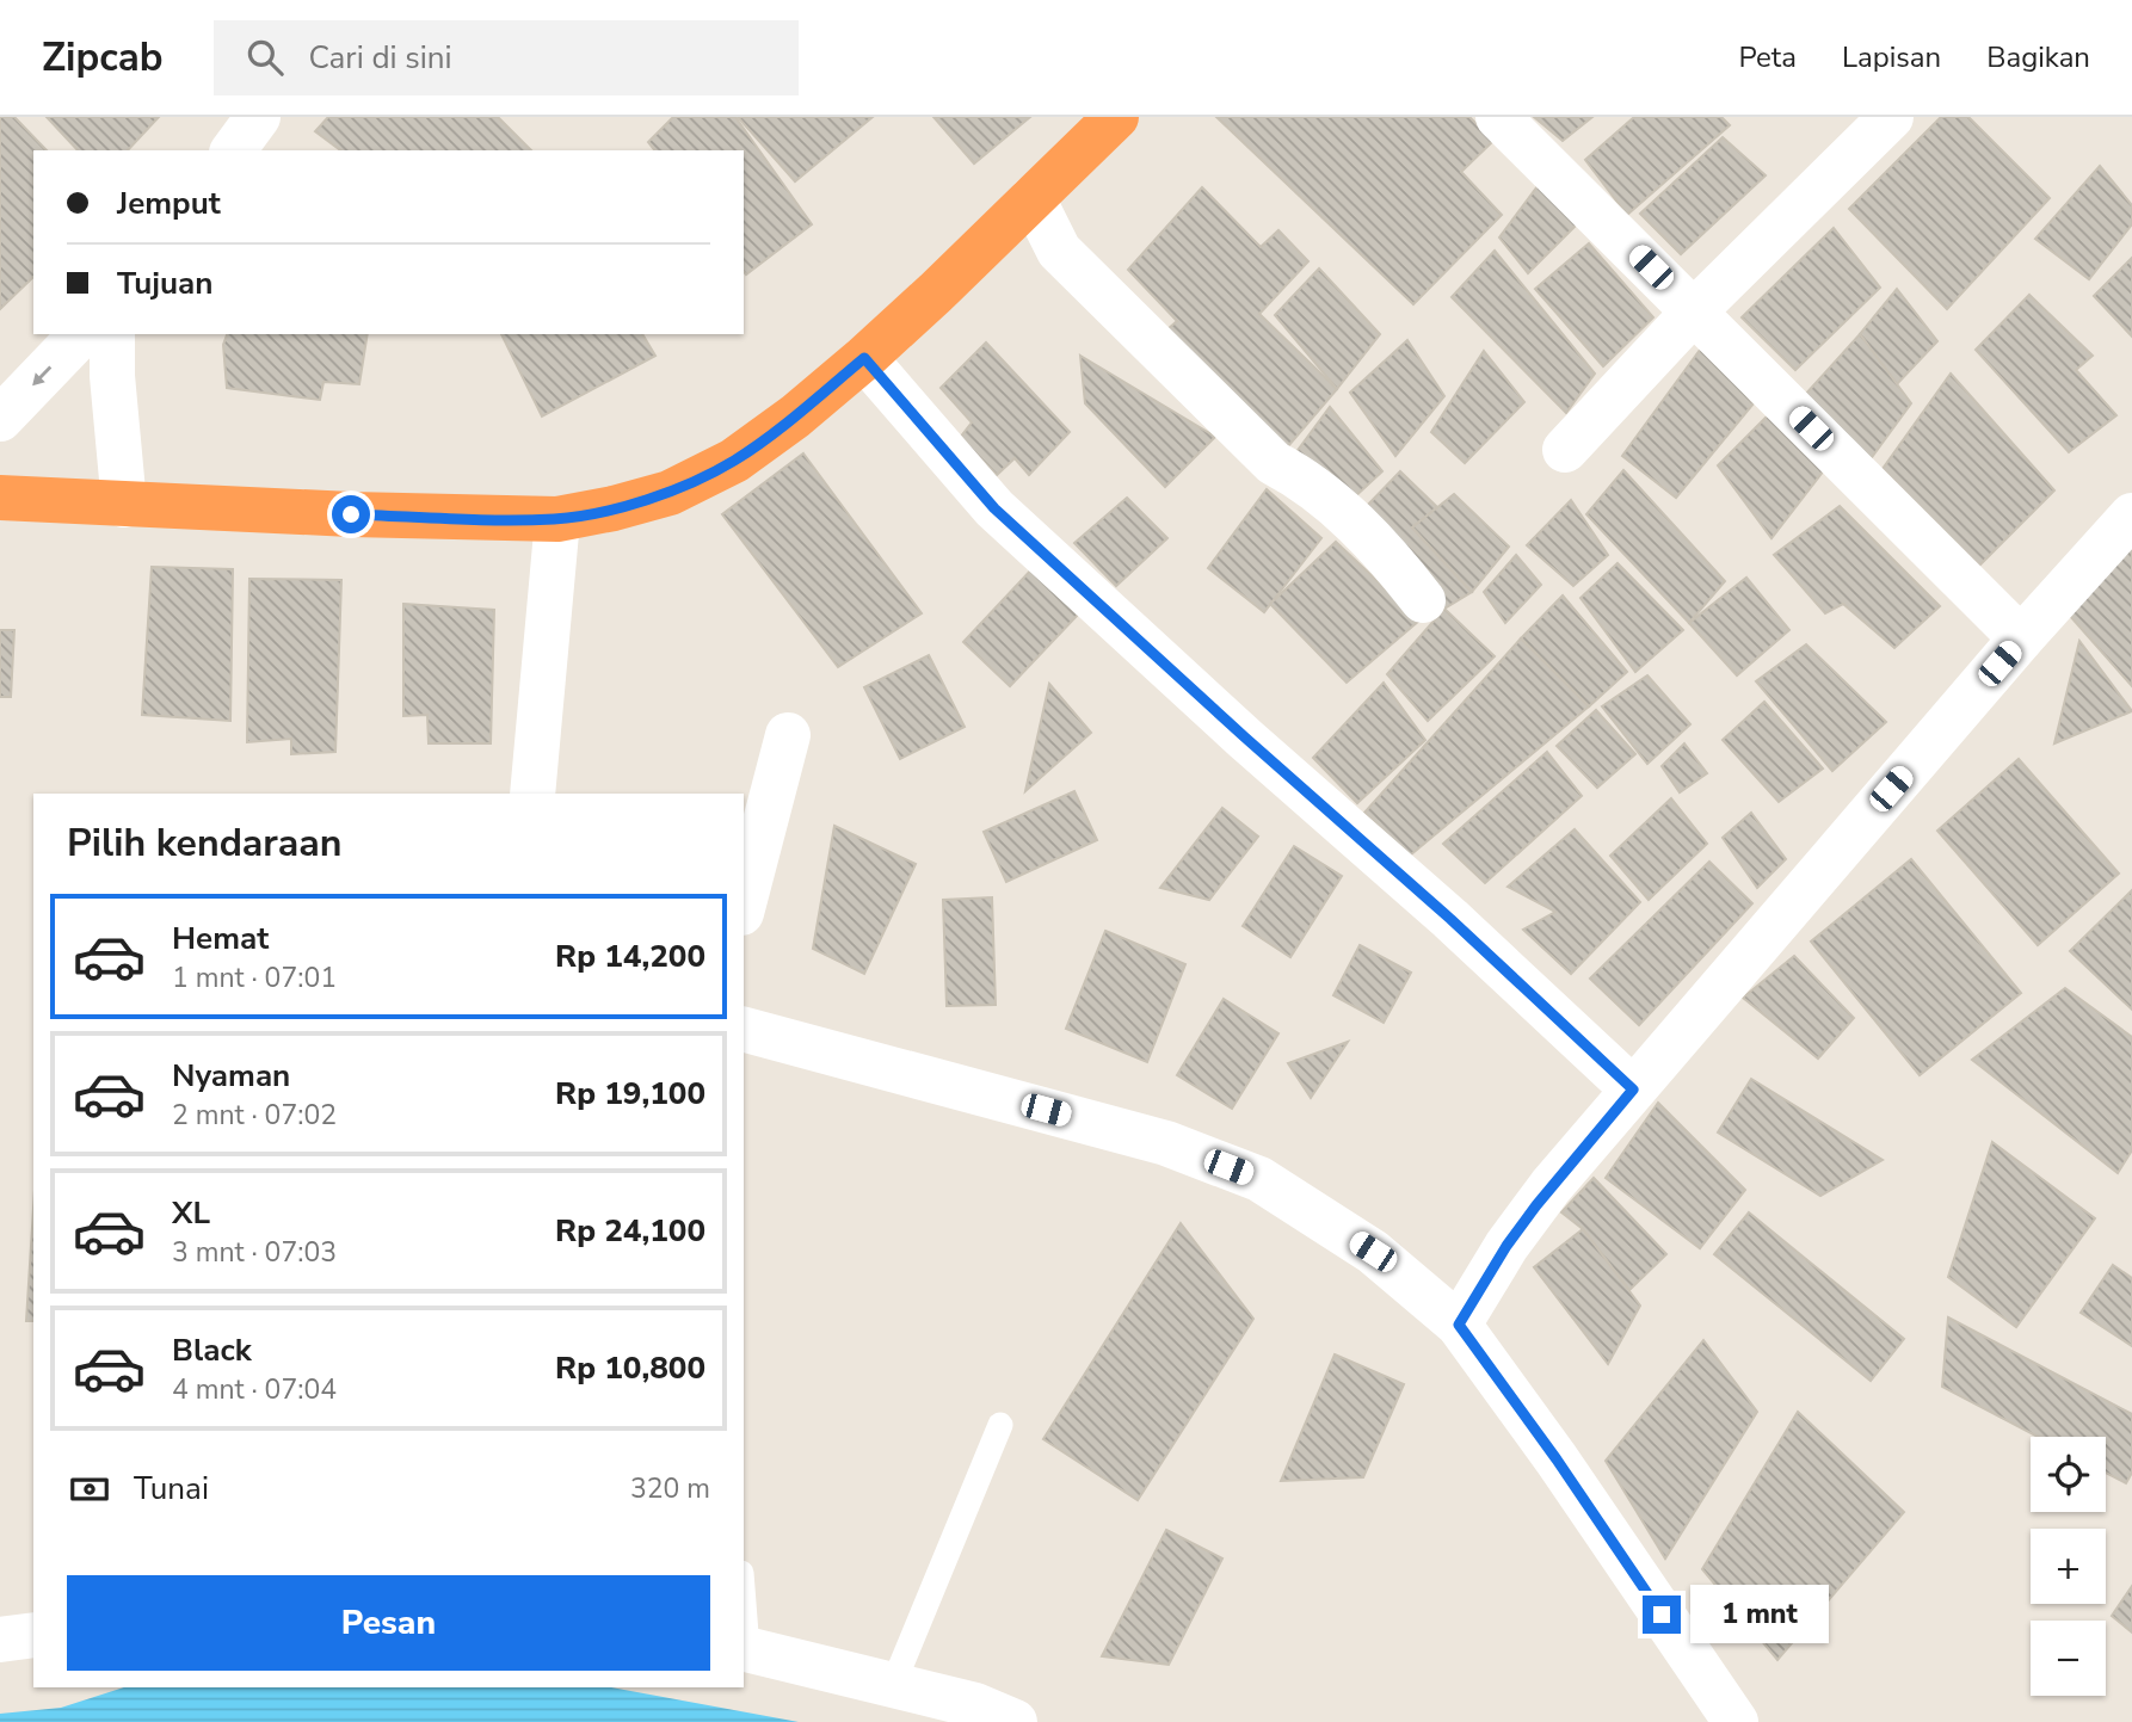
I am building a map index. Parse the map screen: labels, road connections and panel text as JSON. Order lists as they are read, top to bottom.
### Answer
{
  "page": {
    "header": "Zipcab",
    "search": "Cari di sini",
    "nav": ["Peta", "Lapisan", "Bagikan"],
    "banner": ["Jemput", "Tujuan"],
    "heading": "Pilih kendaraan",
    "list": [
      {
        "name": "Hemat",
        "note": "1 mnt · 07:01",
        "value": "Rp 14,200"
      },
      {
        "name": "Nyaman",
        "note": "2 mnt · 07:02",
        "value": "Rp 19,100"
      },
      {
        "name": "XL",
        "note": "3 mnt · 07:03",
        "value": "Rp 24,100"
      },
      {
        "name": "Black",
        "note": "4 mnt · 07:04",
        "value": "Rp 10,800"
      }
    ],
    "map_buttons": ["+", "−"],
    "pay": ["Tunai", "320 m"],
    "buttons": "Pesan",
    "bubble": "1 mnt"
  }
}
